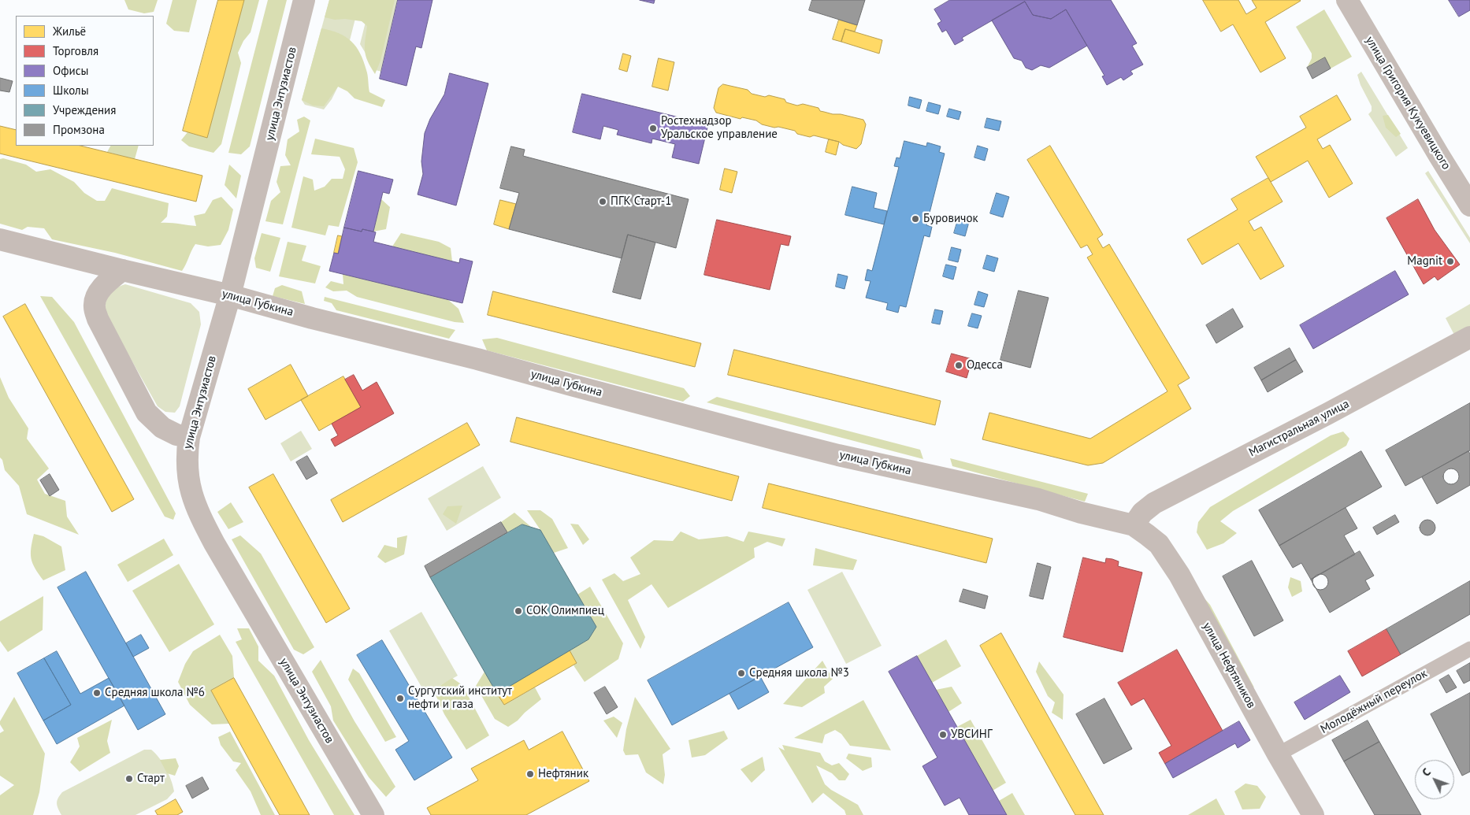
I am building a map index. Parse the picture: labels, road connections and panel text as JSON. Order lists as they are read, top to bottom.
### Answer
{
  "streets": {
    "main road": [
      "улица Энтузиастов",
      "улица Григория Кукуевицкого",
      "улица Губкина",
      "Магистральная улица",
      "улица Нефтяников"
    ],
    "street": ["Молодёжный переулок"]
  },
  "crossings": [
    ["улица Энтузиастов", "улица Губкина"],
    ["улица Губкина", "Магистральная улица"],
    ["улица Губкина", "улица Нефтяников"],
    ["Магистральная улица", "улица Нефтяников"],
    ["улица Нефтяников", "Молодёжный переулок"]
  ],
  "places": [
    "Ростехнадзор Уральское управление",
    "ПГК Старт-1",
    "Буровичок",
    "Magnit",
    "Одесса",
    "СОК Олимпиец",
    "Средняя школа №3",
    "Средняя школа №6",
    "Сургутский институт нефти и газа",
    "УВСИНГ",
    "Нефтяник",
    "Старт"
  ],
  "legend": [
    "Жильё",
    "Торговля",
    "Офисы",
    "Школы",
    "Учреждения",
    "Промзона"
  ],
  "north": "top left"
}
